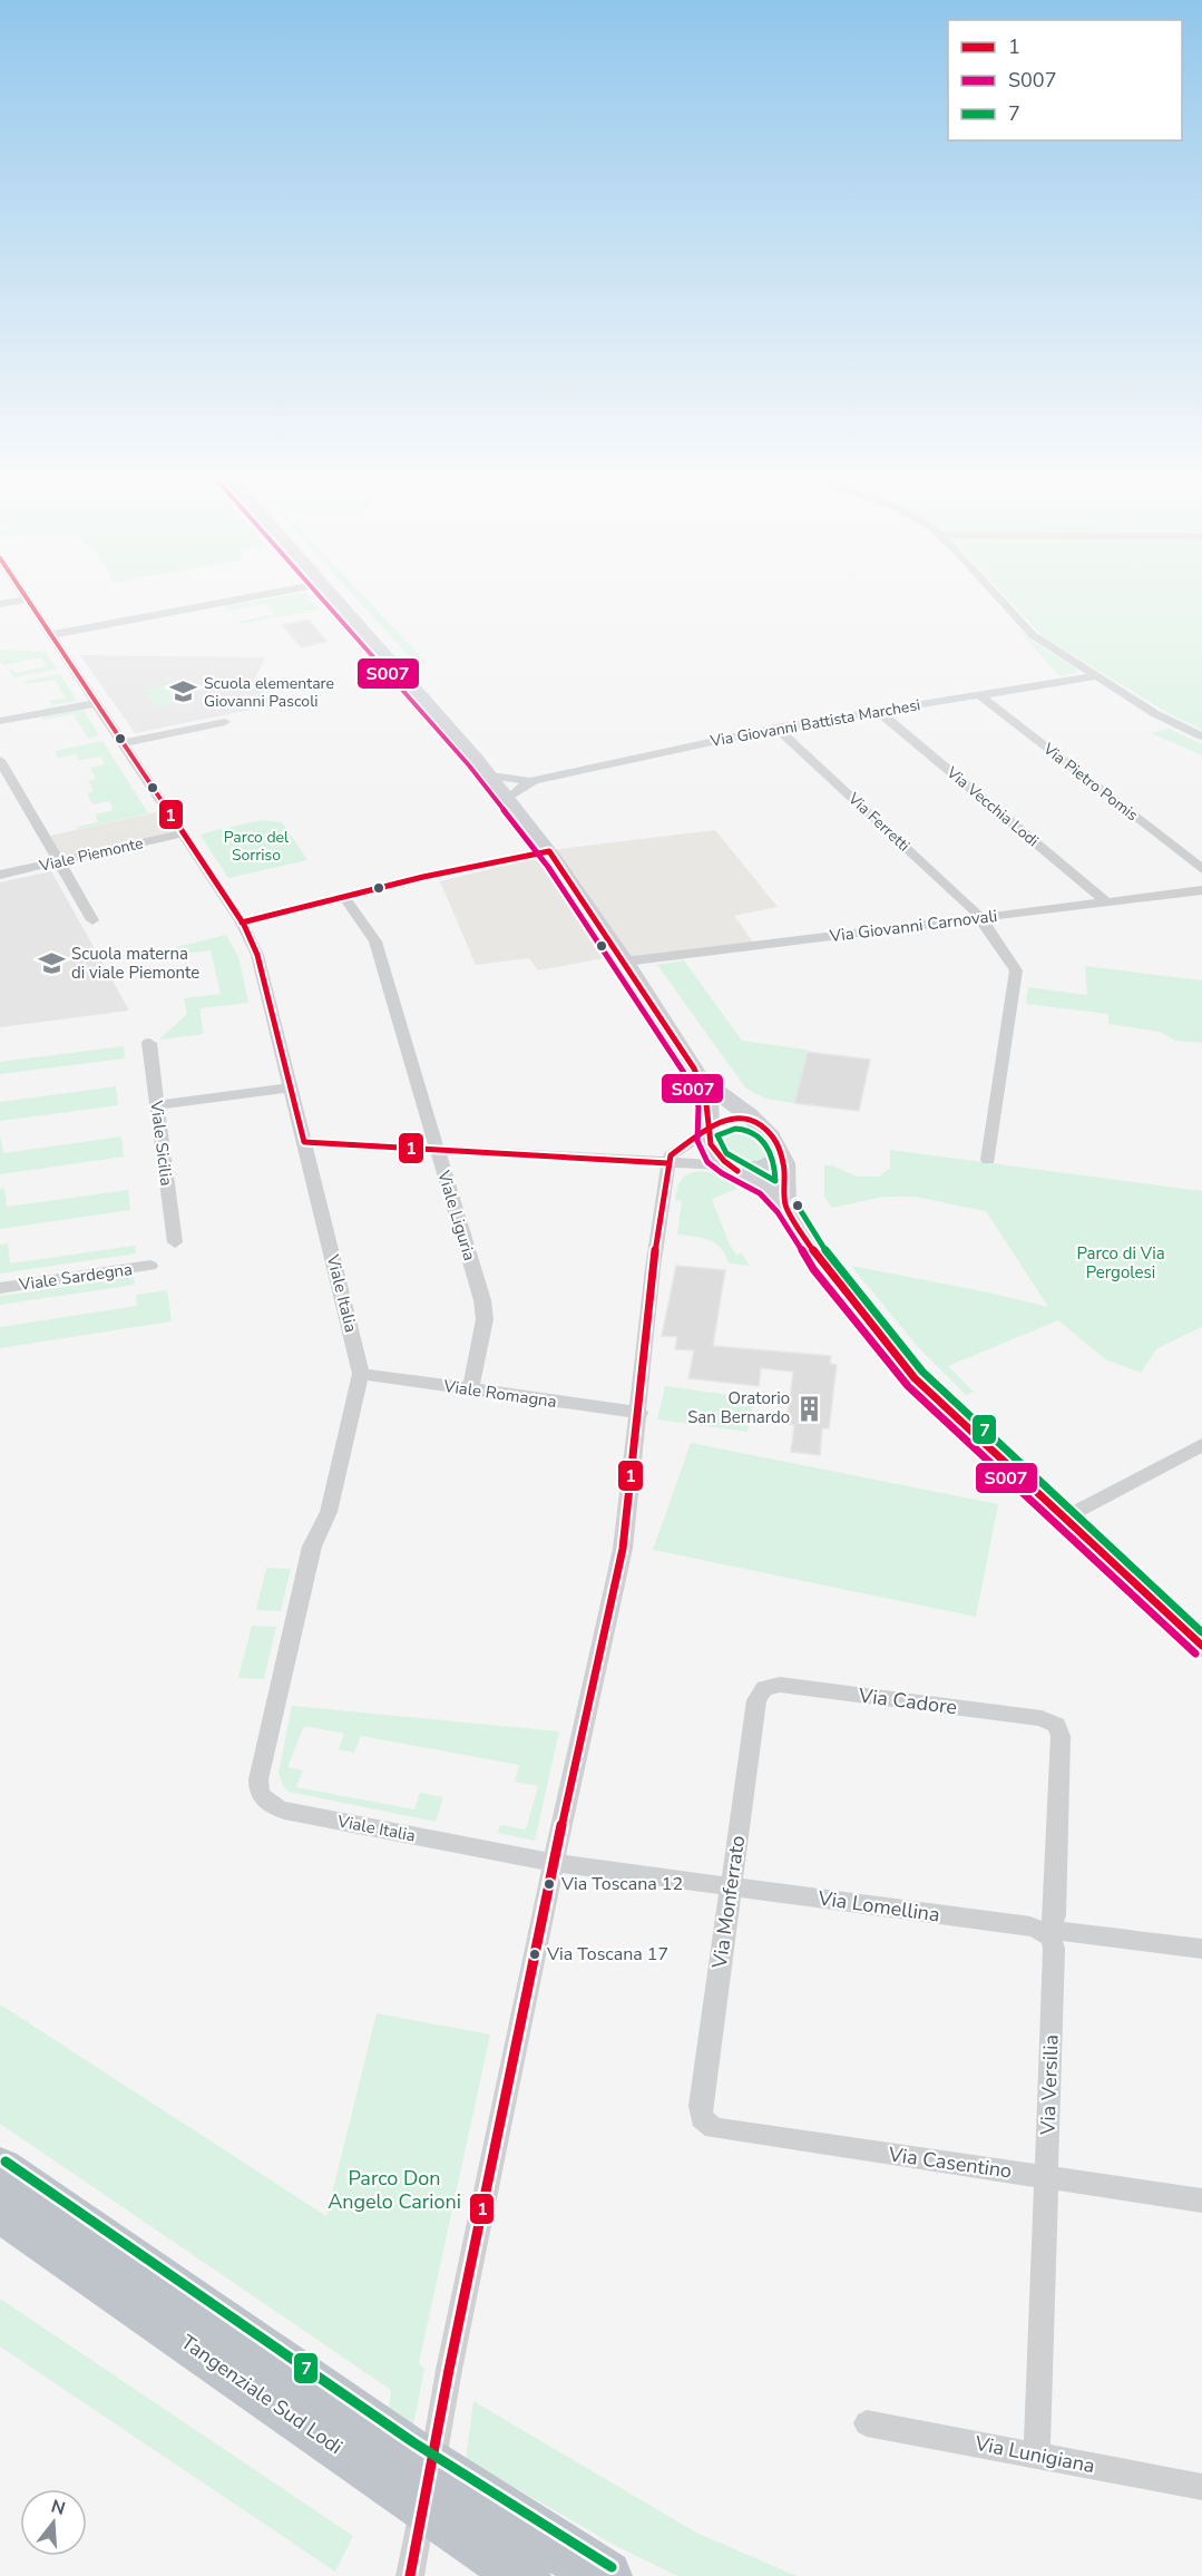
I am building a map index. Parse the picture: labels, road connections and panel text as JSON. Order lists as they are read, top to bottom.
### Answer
{
  "streets": {
    "highway": ["Tangenziale Sud Lodi"],
    "street": [
      "Via Giovanni Battista Marchesi",
      "Via Pietro Pomis",
      "Via Vecchia Lodi",
      "Via Ferretti",
      "Viale Piemonte",
      "Via Giovanni Carnovali",
      "Viale Sicilia",
      "Viale Liguria",
      "Viale Sardegna",
      "Viale Italia",
      "Viale Romagna",
      "Via Cadore",
      "Via Monferrato",
      "Via Lomellina",
      "Via Versilia",
      "Via Casentino",
      "Via Lunigiana"
    ]
  },
  "crossings": [
    ["Via Giovanni Battista Marchesi", "Via Pietro Pomis"],
    ["Via Giovanni Battista Marchesi", "Via Vecchia Lodi"],
    ["Via Giovanni Battista Marchesi", "Via Ferretti"],
    ["Via Vecchia Lodi", "Via Giovanni Carnovali"],
    ["Via Ferretti", "Via Giovanni Carnovali"],
    ["Viale Piemonte", "Viale Italia"],
    ["Viale Liguria", "Viale Romagna"],
    ["Viale Italia", "Viale Romagna"],
    ["Viale Italia", "Via Lomellina"],
    ["Via Cadore", "Via Monferrato"],
    ["Via Cadore", "Via Versilia"],
    ["Via Monferrato", "Via Lomellina"],
    ["Via Monferrato", "Via Casentino"],
    ["Via Lomellina", "Via Versilia"],
    ["Via Versilia", "Via Casentino"],
    ["Via Versilia", "Via Lunigiana"]
  ],
  "parks": ["Parco del Sorriso", "Parco di Via Pergolesi", "Parco Don Angelo Carioni"],
  "places": {
    "school or university": ["Scuola elementare Giovanni Pascoli", "Scuola materna di viale Piemonte"],
    "building": ["Oratorio San Bernardo"],
    "other": ["Via Toscana 12", "Via Toscana 17"]
  },
  "lines": ["transit line 1", "transit line S007", "transit line 7"],
  "legend": ["1", "S007", "7"],
  "north": "top"
}
